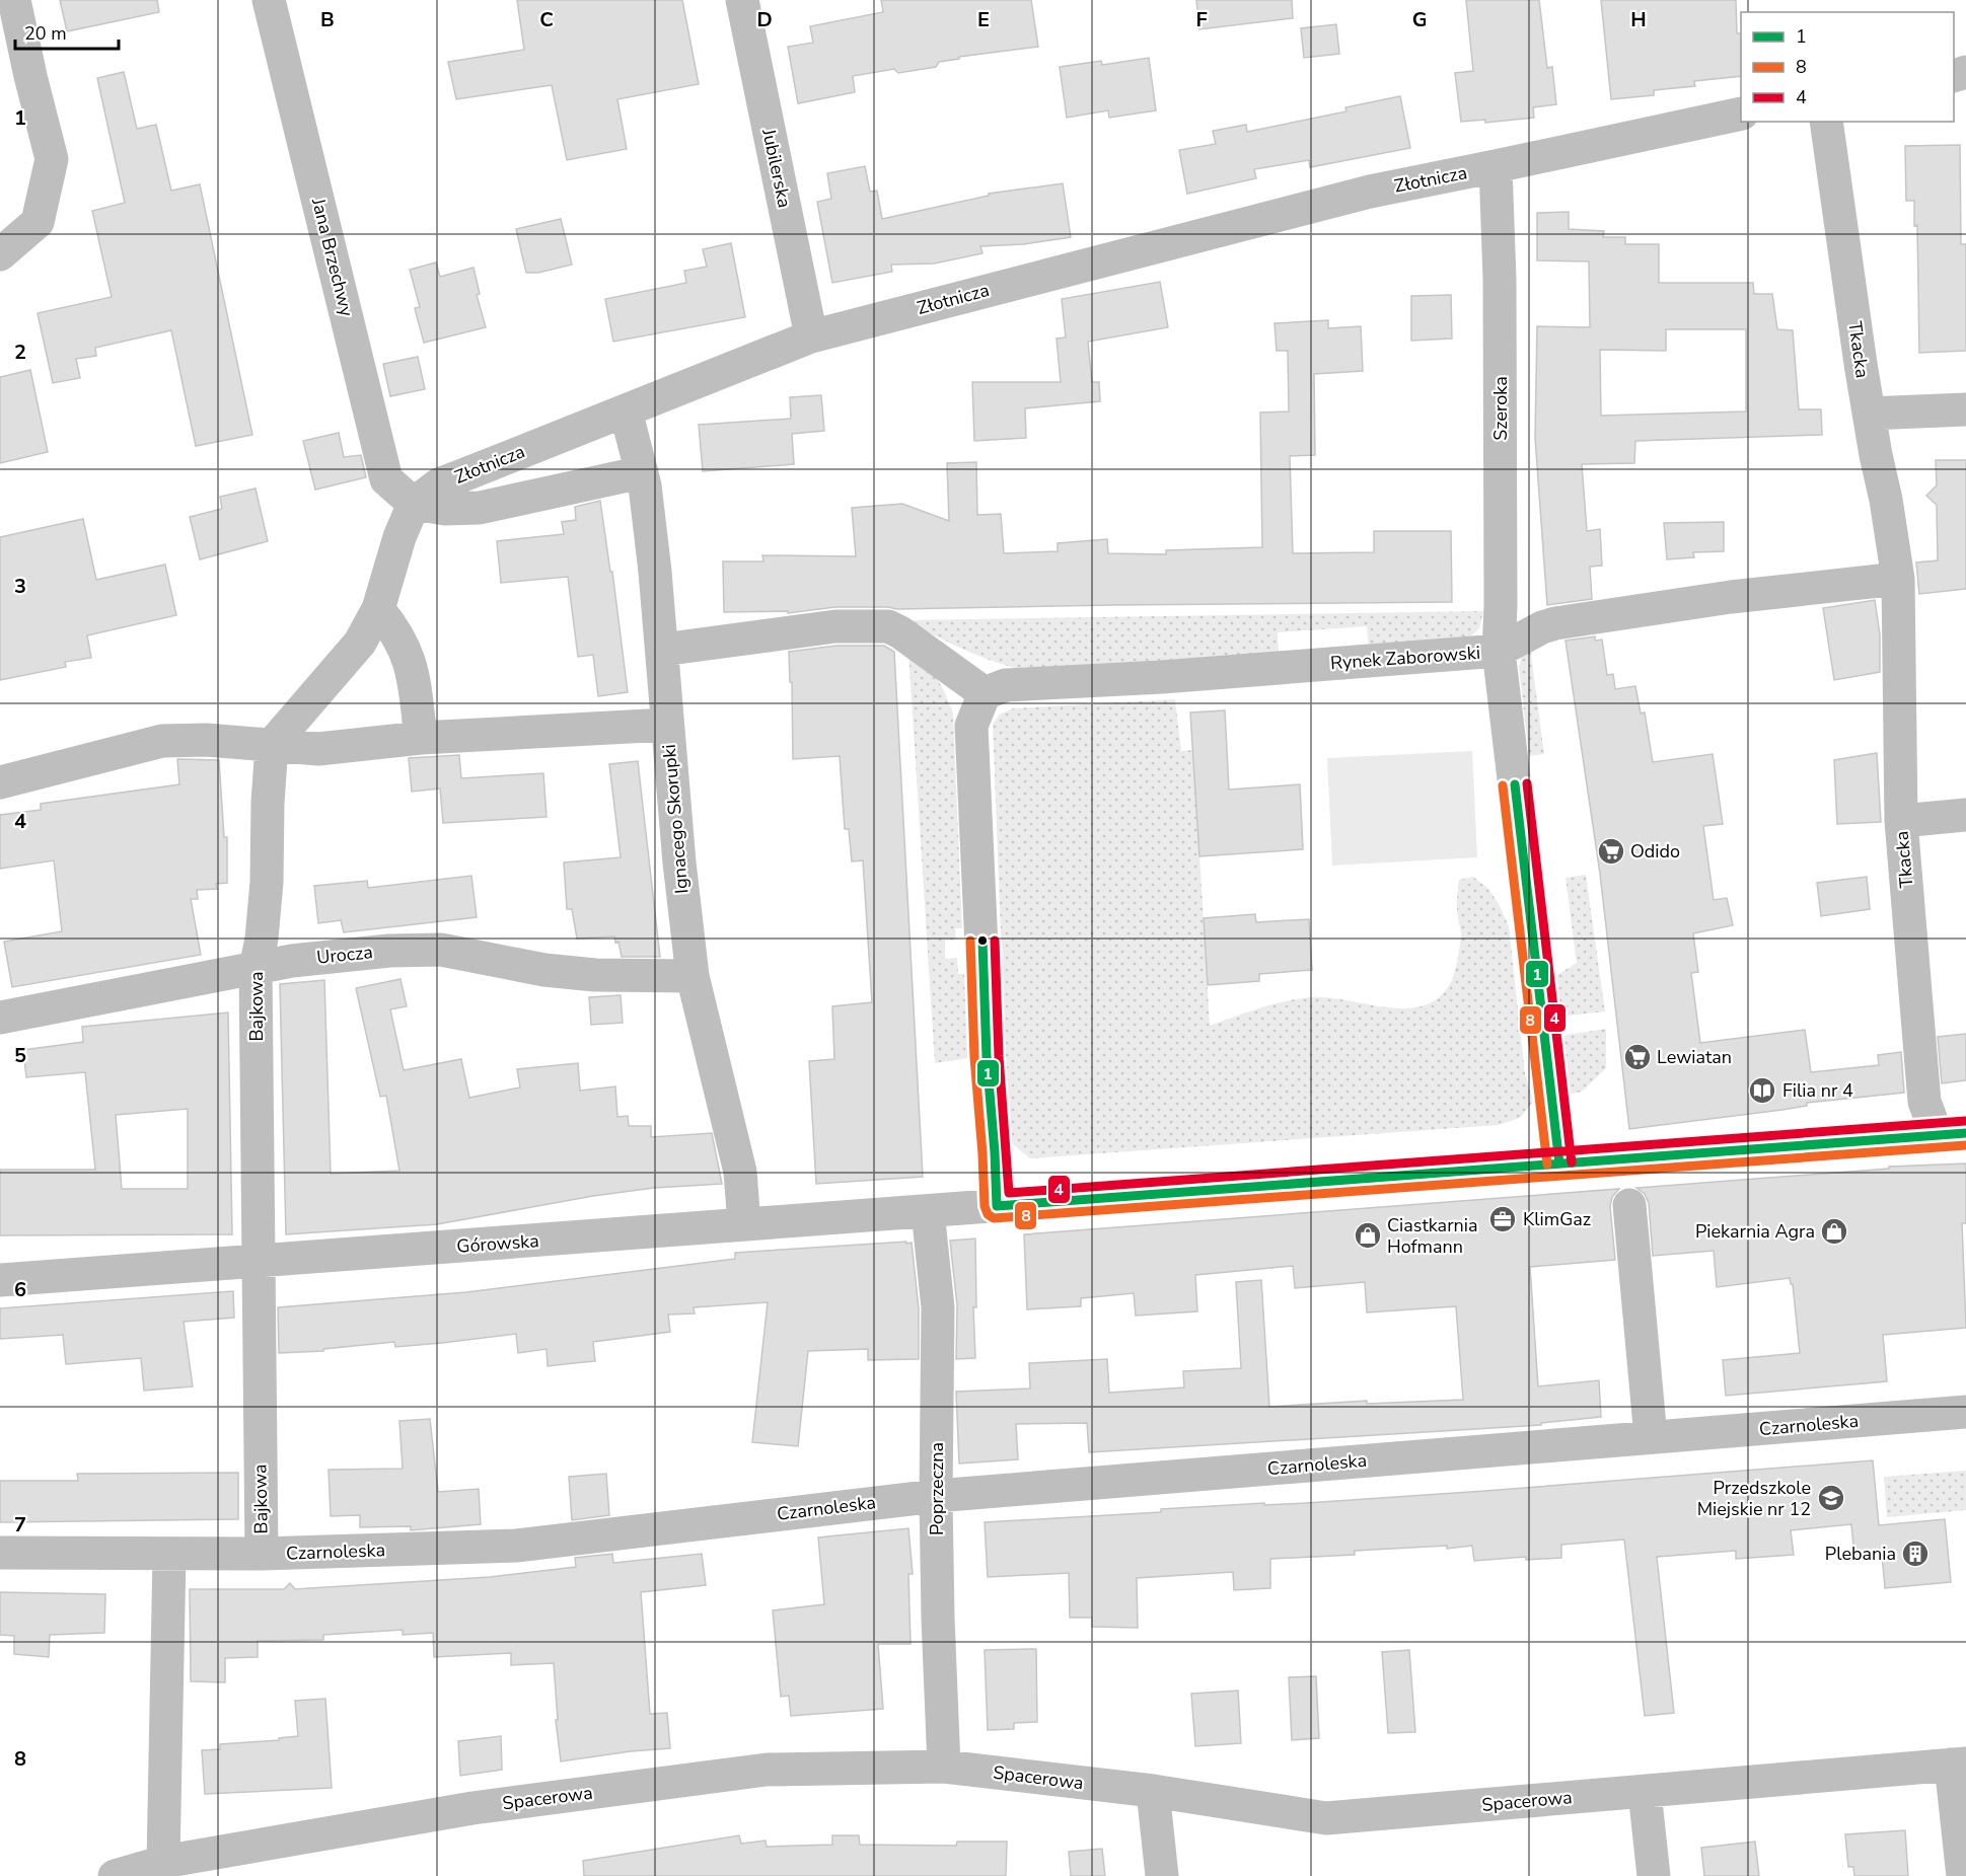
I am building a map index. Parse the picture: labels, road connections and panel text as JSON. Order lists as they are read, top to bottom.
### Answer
{
  "streets": {
    "street": [
      "Jubilerska",
      "Złotnicza",
      "Jana Brzechwy",
      "Tkacka",
      "Szeroka",
      "Rynek Zaborowski",
      "Ignacego Skorupki",
      "Urocza",
      "Bajkowa",
      "Górowska",
      "Czarnoleska",
      "Poprzeczna",
      "Spacerowa"
    ]
  },
  "crossings": [
    ["Jubilerska", "Złotnicza"],
    ["Złotnicza", "Jana Brzechwy"],
    ["Złotnicza", "Szeroka"],
    ["Złotnicza", "Ignacego Skorupki"],
    ["Szeroka", "Rynek Zaborowski"],
    ["Ignacego Skorupki", "Urocza"],
    ["Ignacego Skorupki", "Górowska"],
    ["Urocza", "Bajkowa"],
    ["Bajkowa", "Górowska"],
    ["Bajkowa", "Czarnoleska"],
    ["Górowska", "Poprzeczna"],
    ["Czarnoleska", "Poprzeczna"],
    ["Poprzeczna", "Spacerowa"]
  ],
  "places": {
    "supermarket": ["Odido", "Lewiatan"],
    "library": ["Filia nr 4"],
    "office": ["KlimGaz"],
    "shop": ["Piekarnia Agra", "Ciastkarnia Hofmann"],
    "school or university": ["Przedszkole Miejskie nr 12"],
    "building": ["Plebania"]
  },
  "lines": ["transit line 4", "transit line 1", "transit line 8"],
  "legend": ["1", "8", "4"],
  "scale_bar": "20 m",
  "grid": {
    "columns": [
      "B",
      "C",
      "D",
      "E",
      "F",
      "G",
      "H"
    ],
    "rows": [
      "1",
      "2",
      "3",
      "4",
      "5",
      "6",
      "7",
      "8"
    ]
  }
}
